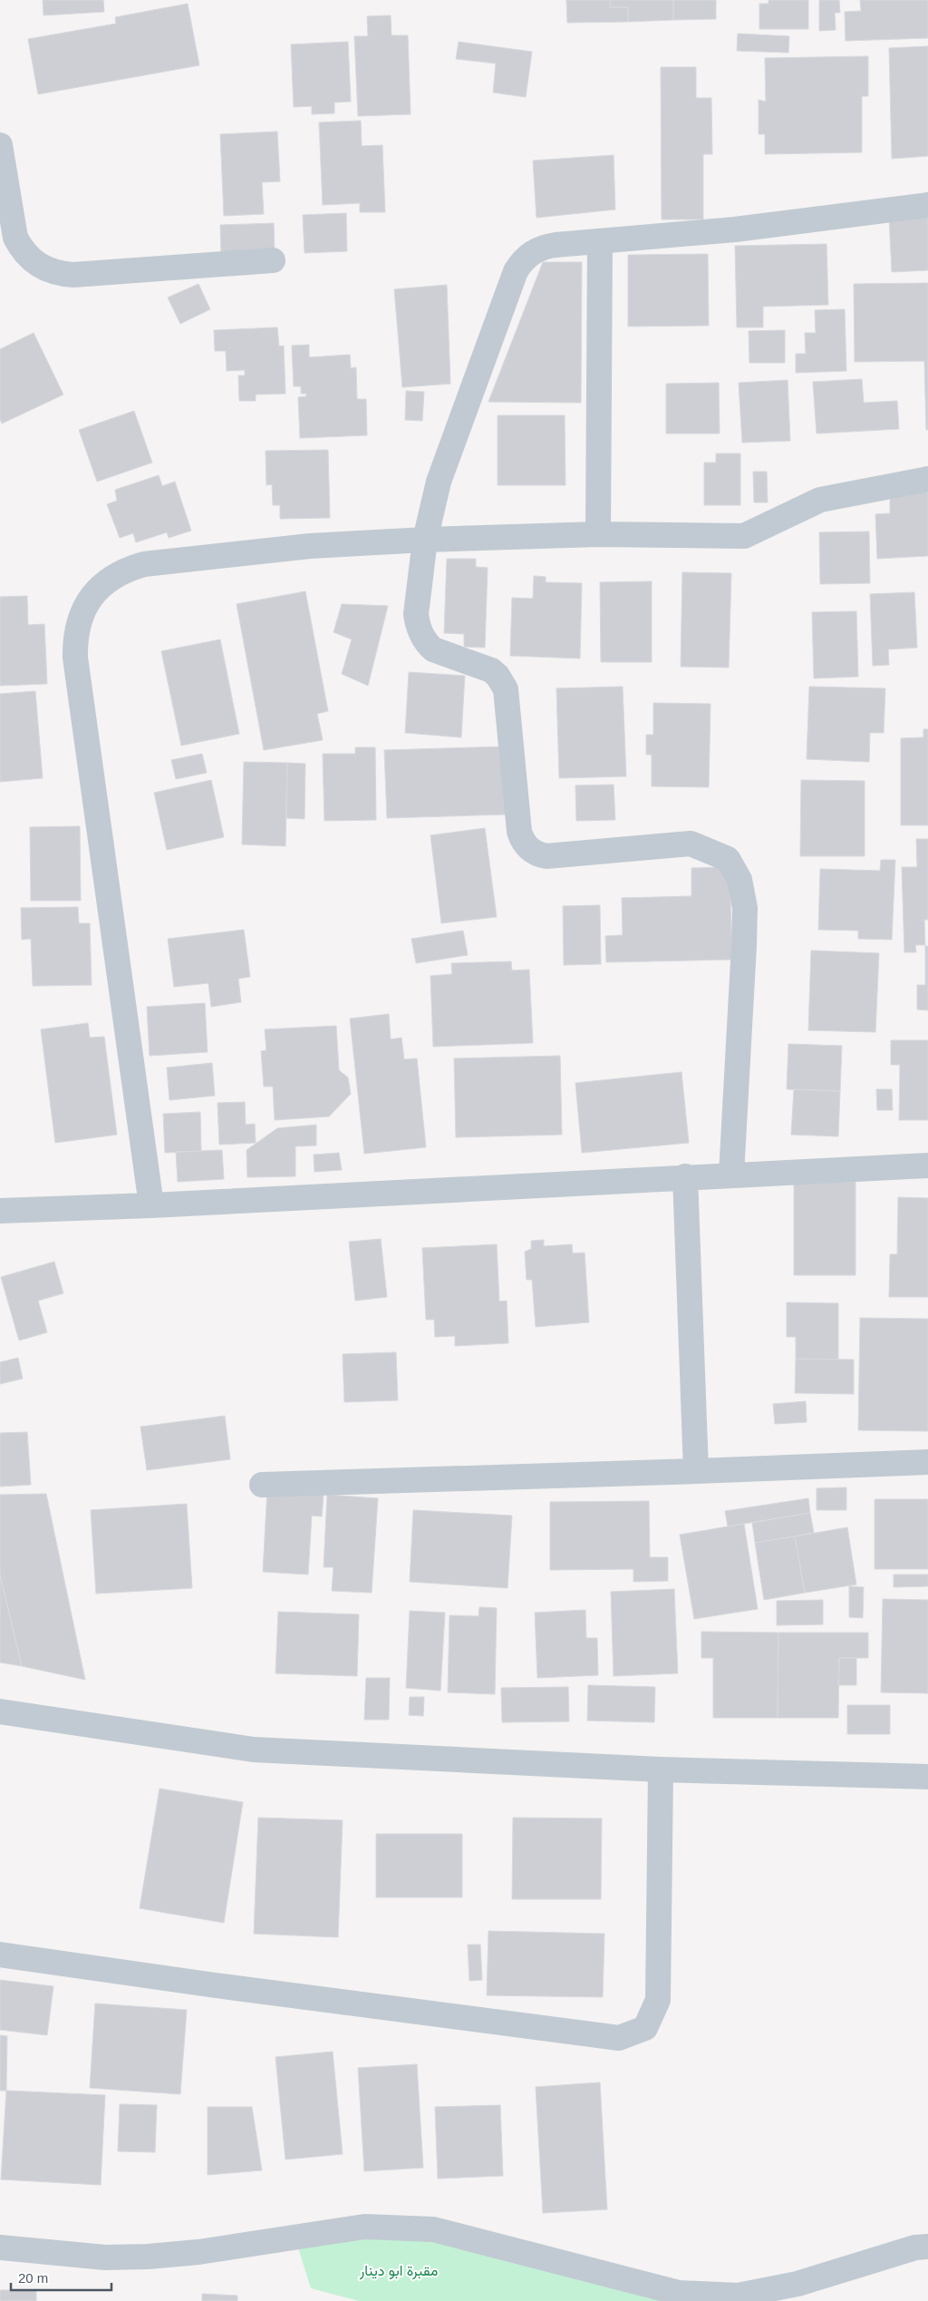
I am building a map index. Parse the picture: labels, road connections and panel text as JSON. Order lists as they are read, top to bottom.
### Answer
{
  "parks": ["مقبرة ابو دينار"],
  "scale_bar": "20 m"
}
